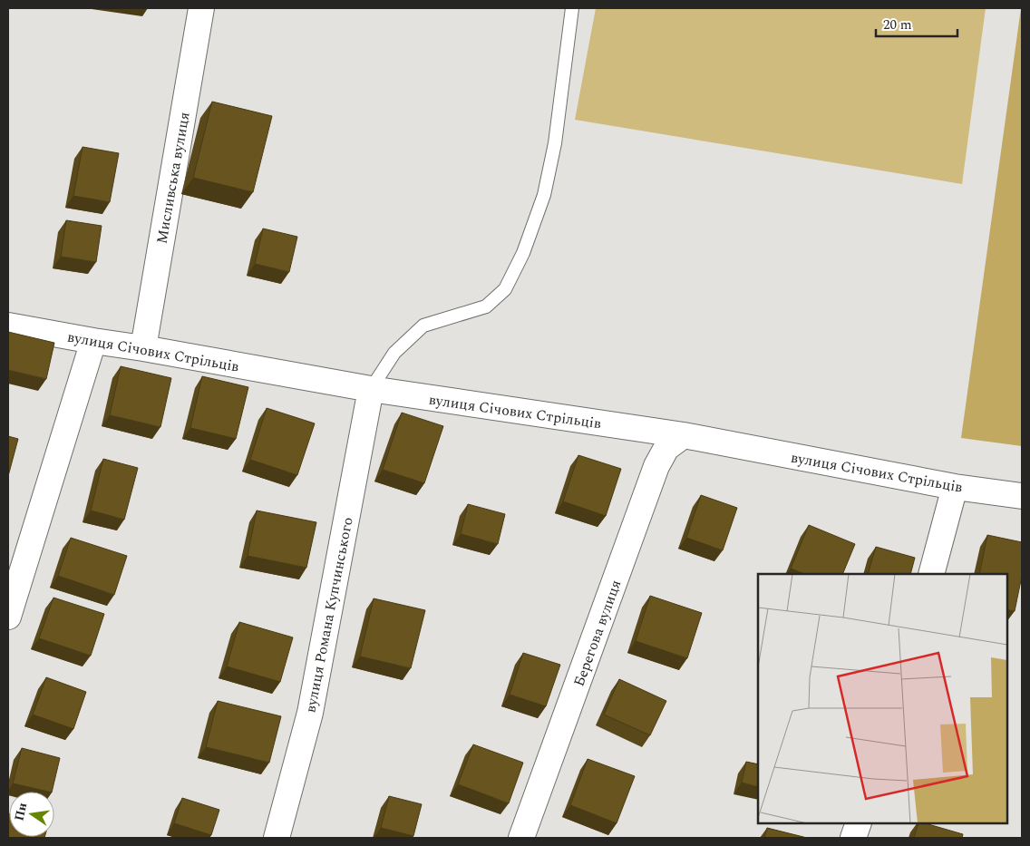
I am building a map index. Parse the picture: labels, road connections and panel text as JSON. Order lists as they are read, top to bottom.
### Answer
{
  "streets": {
    "street": [
      "Мисливська вулиця",
      "вулиця Січових Стрільців",
      "вулиця Романа Купчинського",
      "Берегова вулиця"
    ]
  },
  "crossings": [
    ["Мисливська вулиця", "вулиця Січових Стрільців"],
    ["вулиця Січових Стрільців", "вулиця Романа Купчинського"],
    ["вулиця Січових Стрільців", "Берегова вулиця"]
  ],
  "scale_bar": "20 m",
  "north": "left"
}
